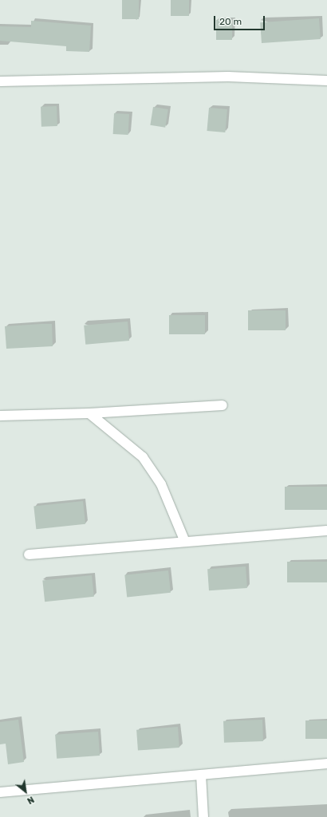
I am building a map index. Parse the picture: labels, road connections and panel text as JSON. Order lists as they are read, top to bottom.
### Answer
{
  "scale_bar": "20 m",
  "north": "bottom right"
}
